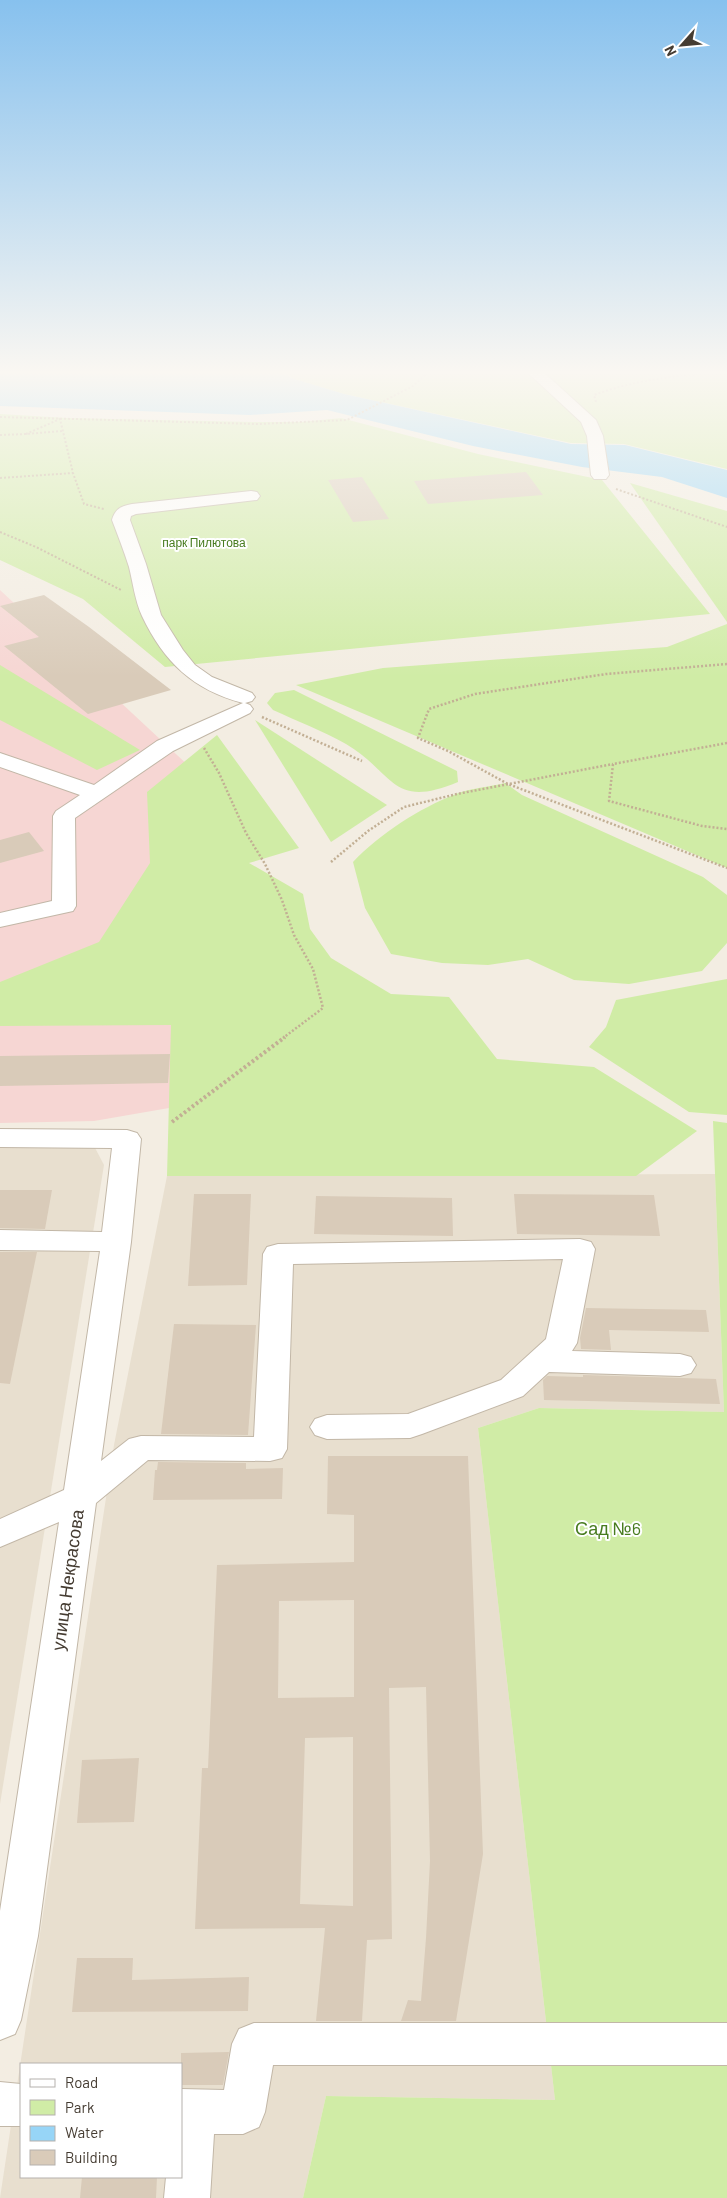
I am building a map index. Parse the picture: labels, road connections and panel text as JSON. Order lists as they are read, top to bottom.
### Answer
{
  "streets": {
    "street": ["улица Некрасова"]
  },
  "parks": ["парк Пилютова", "Сад №6"],
  "legend": [
    "Road",
    "Park",
    "Water",
    "Building"
  ],
  "north": "bottom left"
}
